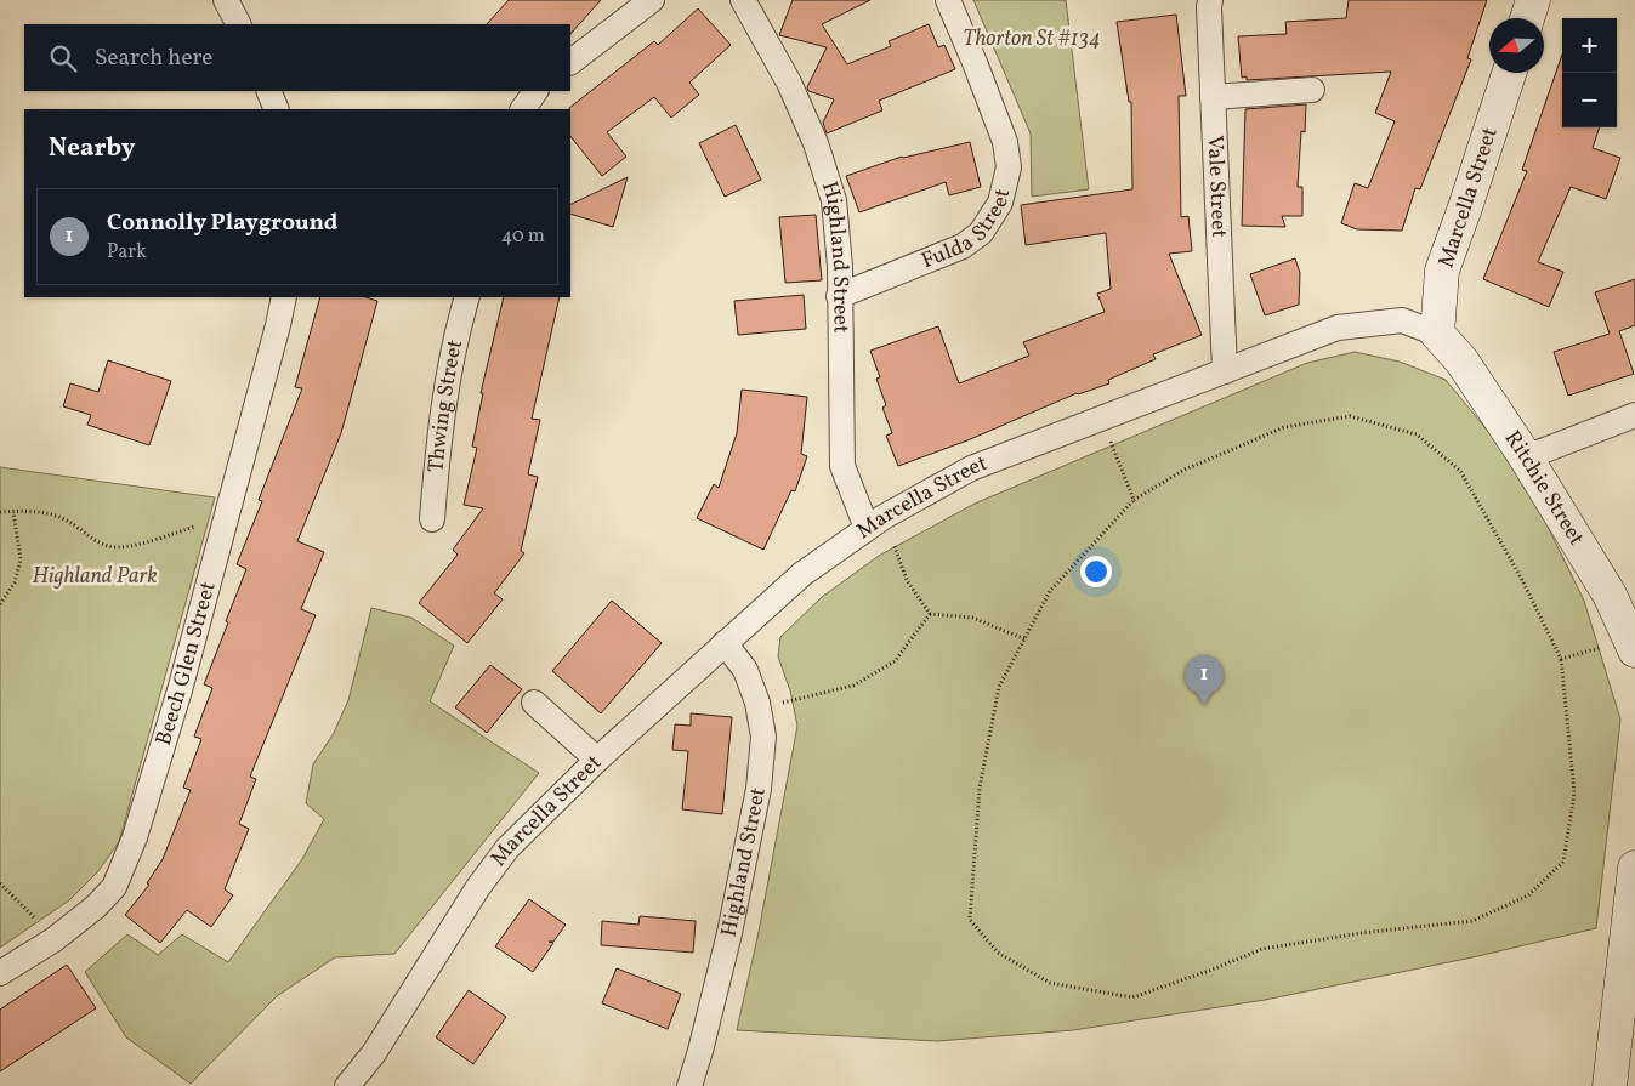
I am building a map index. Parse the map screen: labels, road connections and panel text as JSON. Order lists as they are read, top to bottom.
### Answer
{
  "streets": {
    "street": [
      "Vale Street",
      "Marcella Street",
      "Fulda Street",
      "Highland Street",
      "Thwing Street",
      "Ritchie Street",
      "Beech Glen Street"
    ]
  },
  "crossings": [
    ["Vale Street", "Marcella Street"],
    ["Marcella Street", "Highland Street"],
    ["Marcella Street", "Ritchie Street"],
    ["Fulda Street", "Highland Street"]
  ],
  "parks": ["Thorton St #134", "Highland Park"],
  "north": "left",
  "page": {
    "map_buttons": ["+", "−"],
    "search": "Search here",
    "heading": "Nearby",
    "list": [
      {
        "mark": "1",
        "name": "Connolly Playground",
        "note": "Park",
        "value": "40 m"
      }
    ],
    "pins": "1"
  }
}
